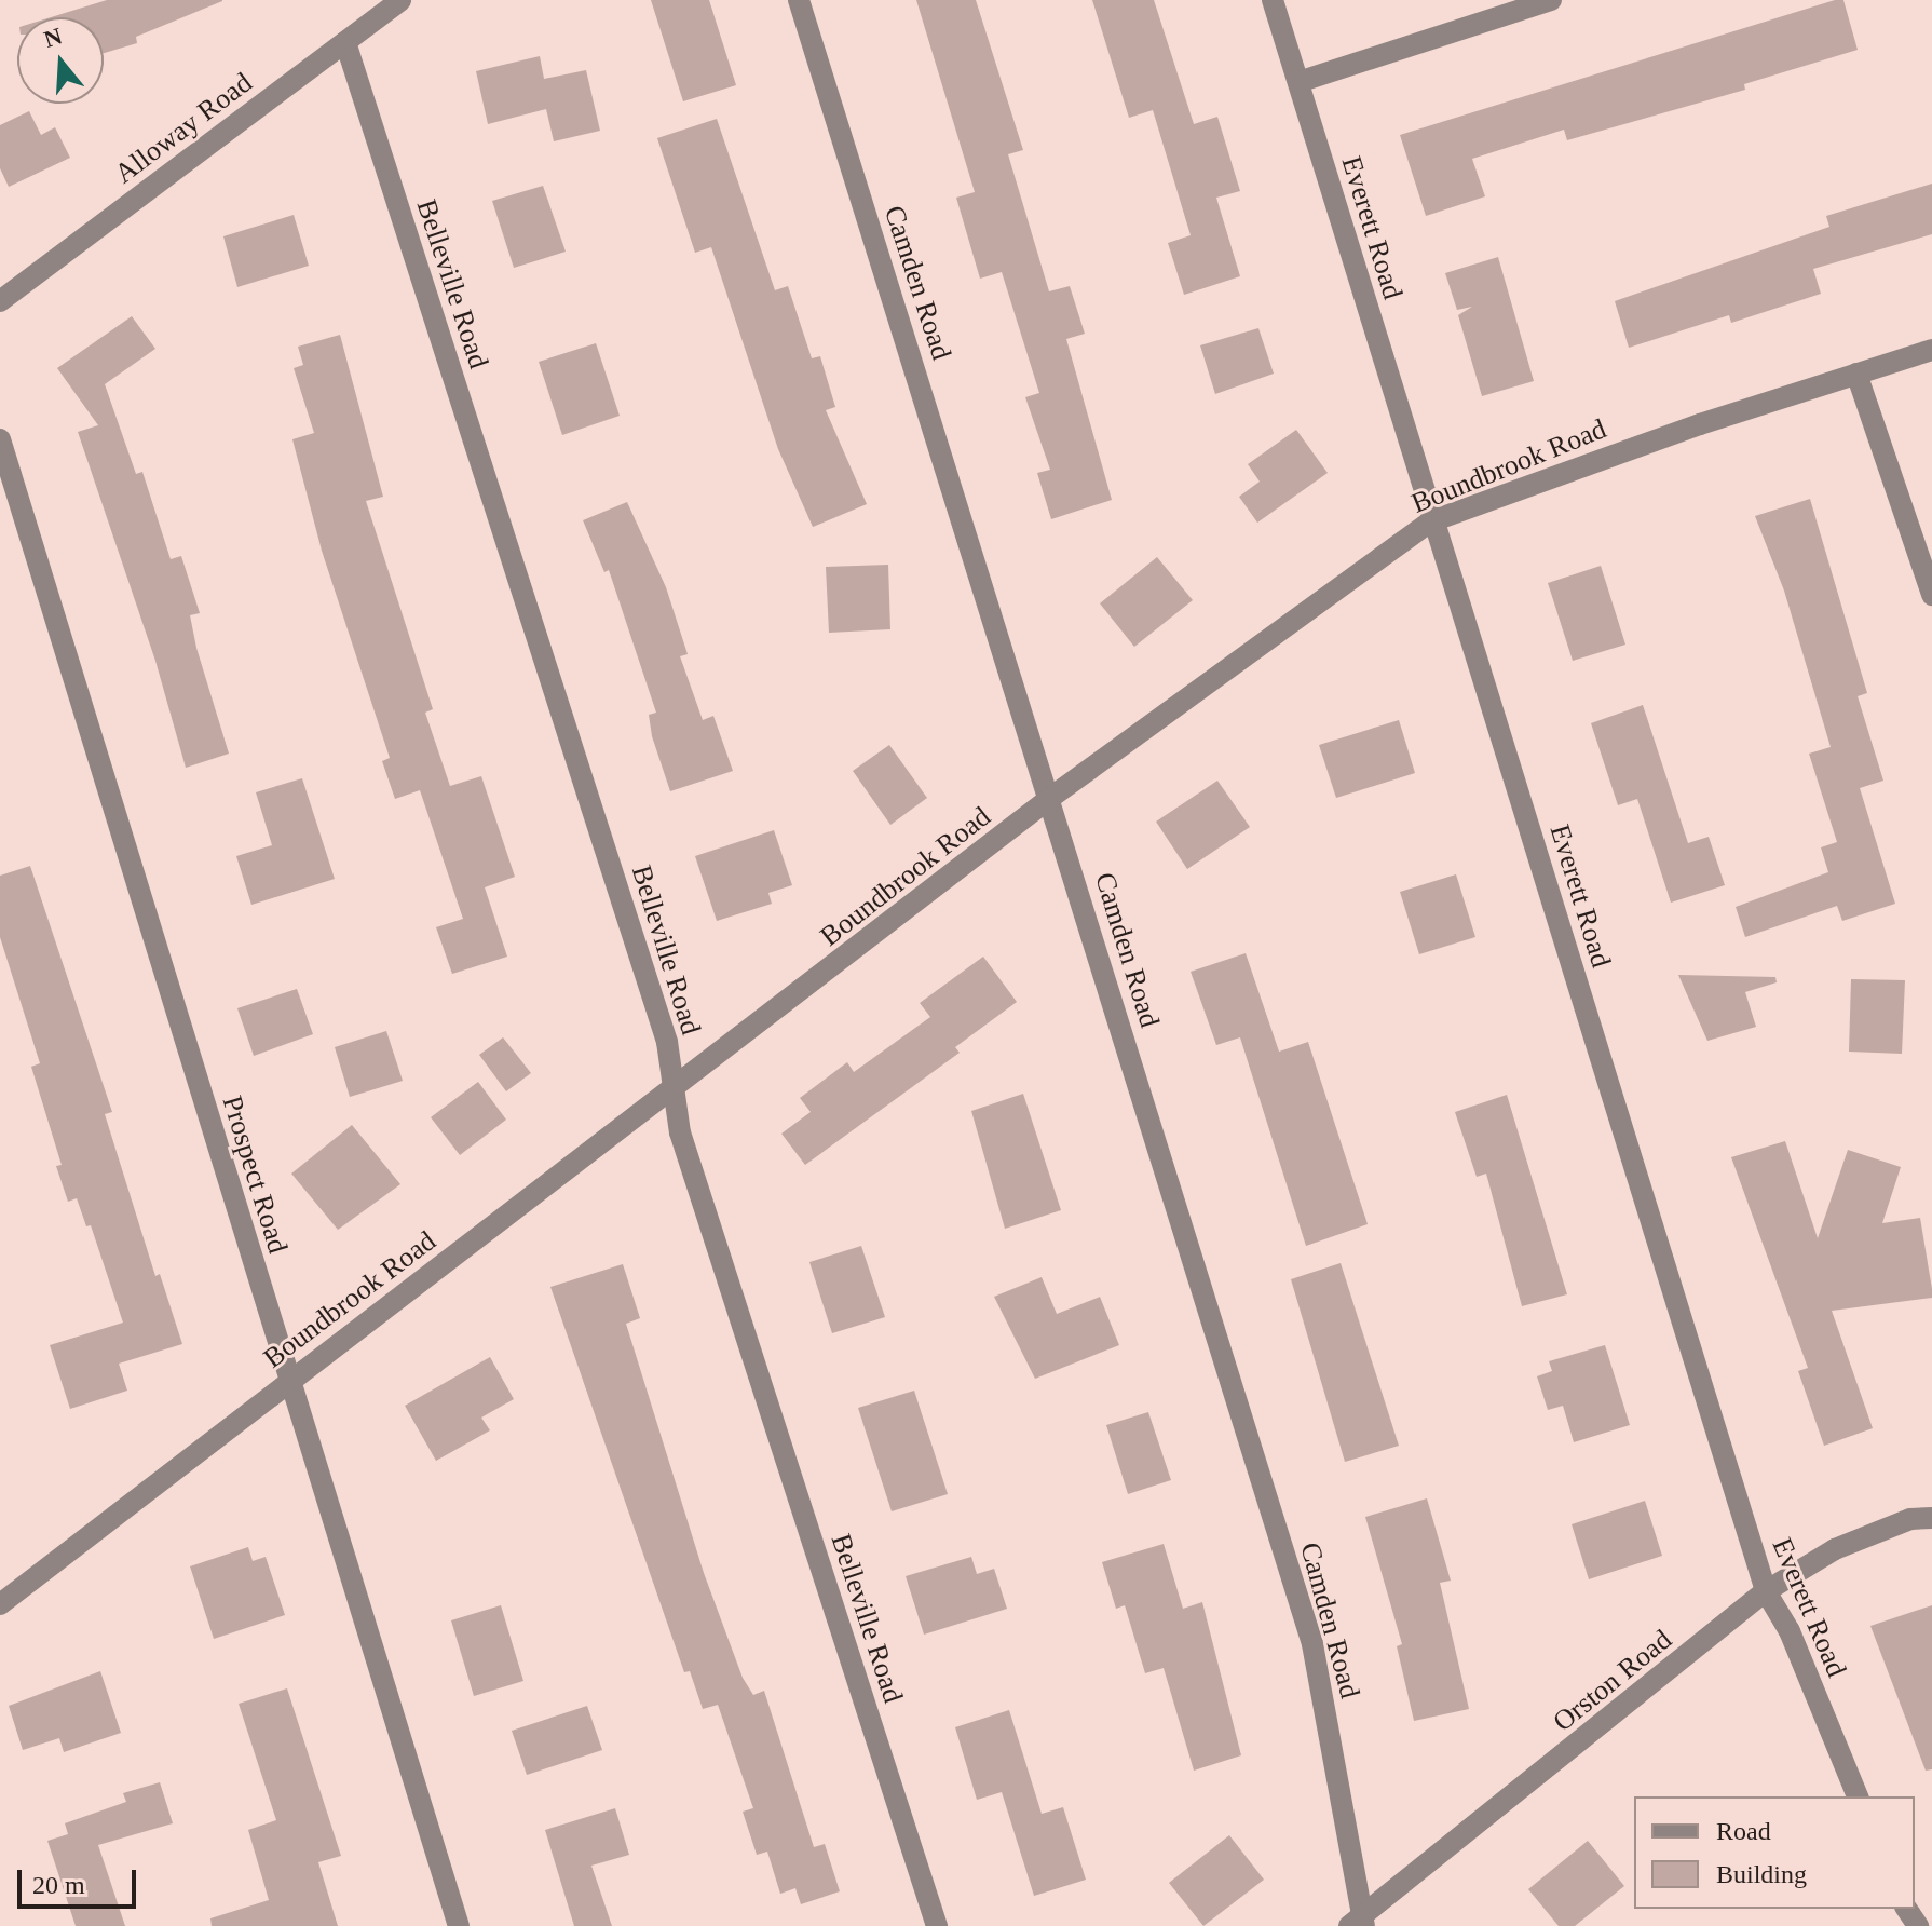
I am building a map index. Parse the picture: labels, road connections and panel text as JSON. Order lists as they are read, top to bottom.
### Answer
{
  "streets": {
    "street": [
      "Alloway Road",
      "Everett Road",
      "Camden Road",
      "Belleville Road",
      "Boundbrook Road",
      "Prospect Road",
      "Orston Road"
    ]
  },
  "crossings": [
    ["Alloway Road", "Belleville Road"],
    ["Everett Road", "Boundbrook Road"],
    ["Everett Road", "Orston Road"],
    ["Camden Road", "Boundbrook Road"],
    ["Camden Road", "Orston Road"],
    ["Belleville Road", "Boundbrook Road"],
    ["Boundbrook Road", "Prospect Road"]
  ],
  "legend": ["Road", "Building"],
  "scale_bar": "20 m",
  "north": "top"
}
